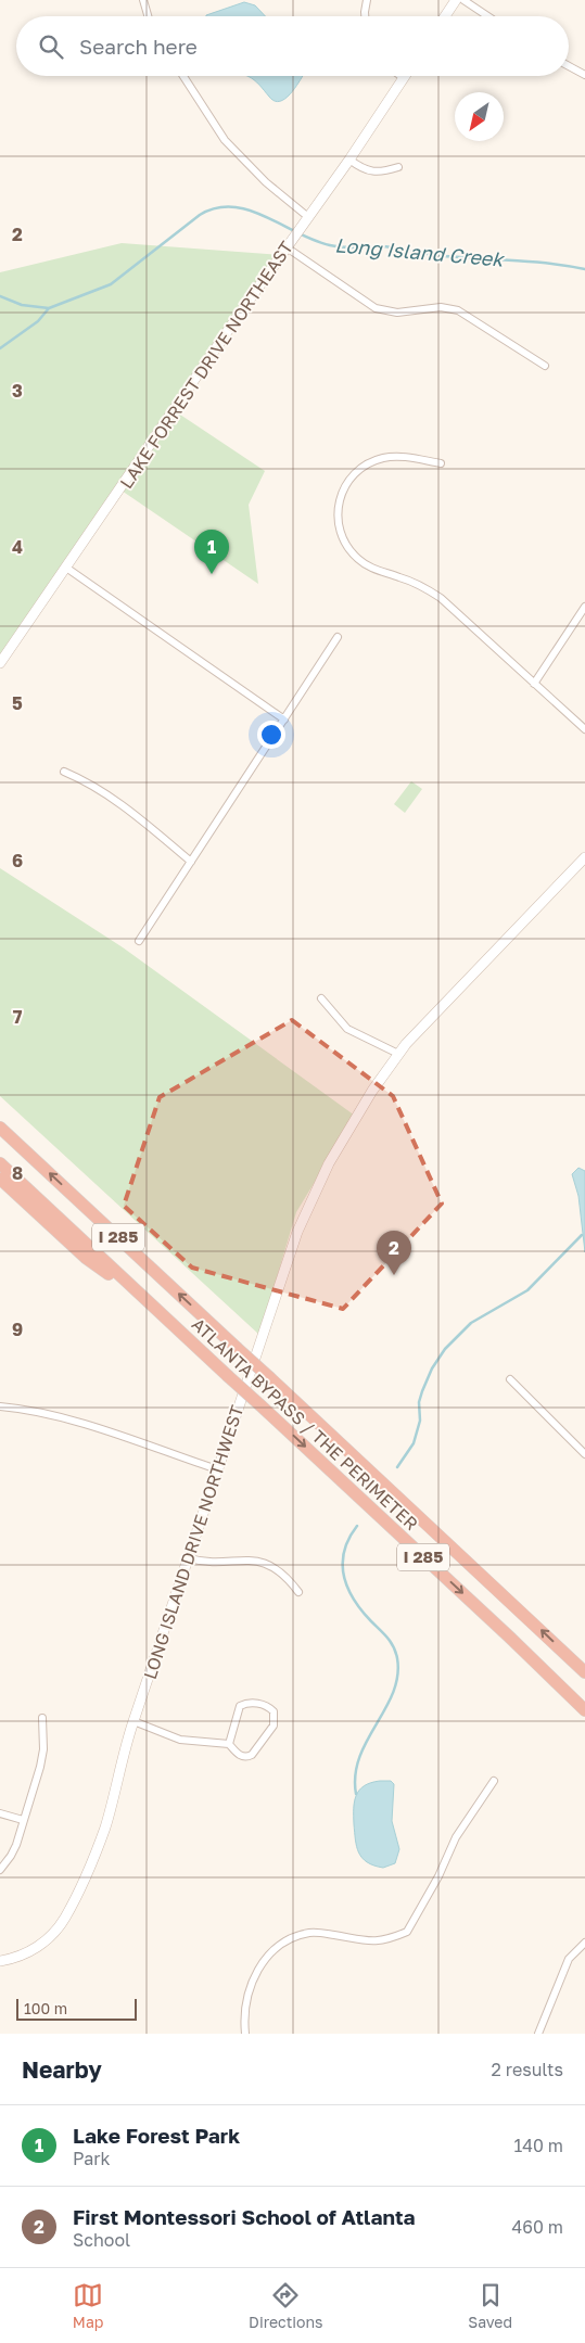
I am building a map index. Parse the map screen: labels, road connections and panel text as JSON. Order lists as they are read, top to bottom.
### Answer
{
  "streets": {
    "highway": ["I 285", "ATLANTA BYPASS / THE PERIMETER"],
    "street": ["LAKE FORREST DRIVE NORTHEAST", "LONG ISLAND DRIVE NORTHWEST"]
  },
  "water": ["Long Island Creek"],
  "scale_bar": "100 m",
  "north": "bottom left",
  "page": {
    "search": "Search here",
    "pins": ["1", "2"],
    "scale": "100 m",
    "heading": ["Nearby", "2 results"],
    "list": [
      {
        "mark": "1",
        "name": "Lake Forest Park",
        "note": "Park",
        "value": "140 m"
      },
      {
        "mark": "2",
        "name": "First Montessori School of Atlanta",
        "note": "School",
        "value": "460 m"
      }
    ],
    "nav": ["Map", "Directions", "Saved"]
  },
  "grid": {
    "rows": [
      "2",
      "3",
      "4",
      "5",
      "6",
      "7",
      "8",
      "9"
    ]
  }
}
